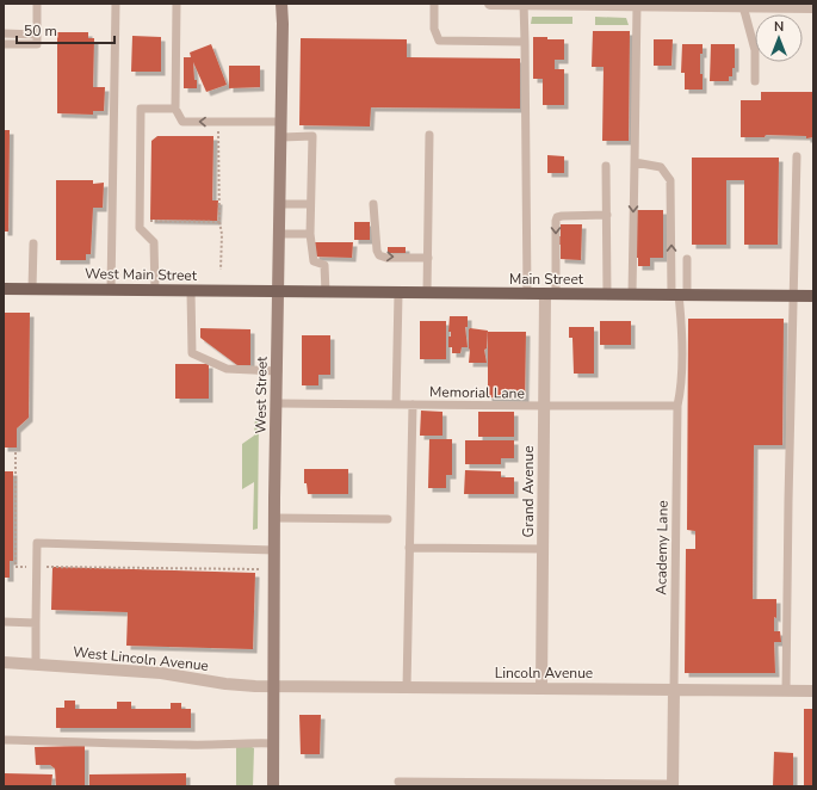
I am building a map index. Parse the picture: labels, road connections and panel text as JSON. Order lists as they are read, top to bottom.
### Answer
{
  "streets": {
    "main road": ["West Main Street", "Main Street", "West Street"],
    "street": ["Grand Avenue", "West Lincoln Avenue", "Lincoln Avenue"],
    "lane": ["Memorial Lane", "Academy Lane"]
  },
  "crossings": [
    ["West Main Street", "Main Street"],
    ["West Main Street", "West Street"],
    ["Main Street", "West Street"],
    ["Main Street", "Grand Avenue"],
    ["Main Street", "Academy Lane"],
    ["Memorial Lane", "West Street"],
    ["Memorial Lane", "Grand Avenue"],
    ["Memorial Lane", "Academy Lane"],
    ["West Street", "West Lincoln Avenue"],
    ["West Street", "Lincoln Avenue"],
    ["Grand Avenue", "Lincoln Avenue"],
    ["Academy Lane", "Lincoln Avenue"],
    ["West Lincoln Avenue", "Lincoln Avenue"]
  ],
  "scale_bar": "50 m",
  "north": "top"
}
